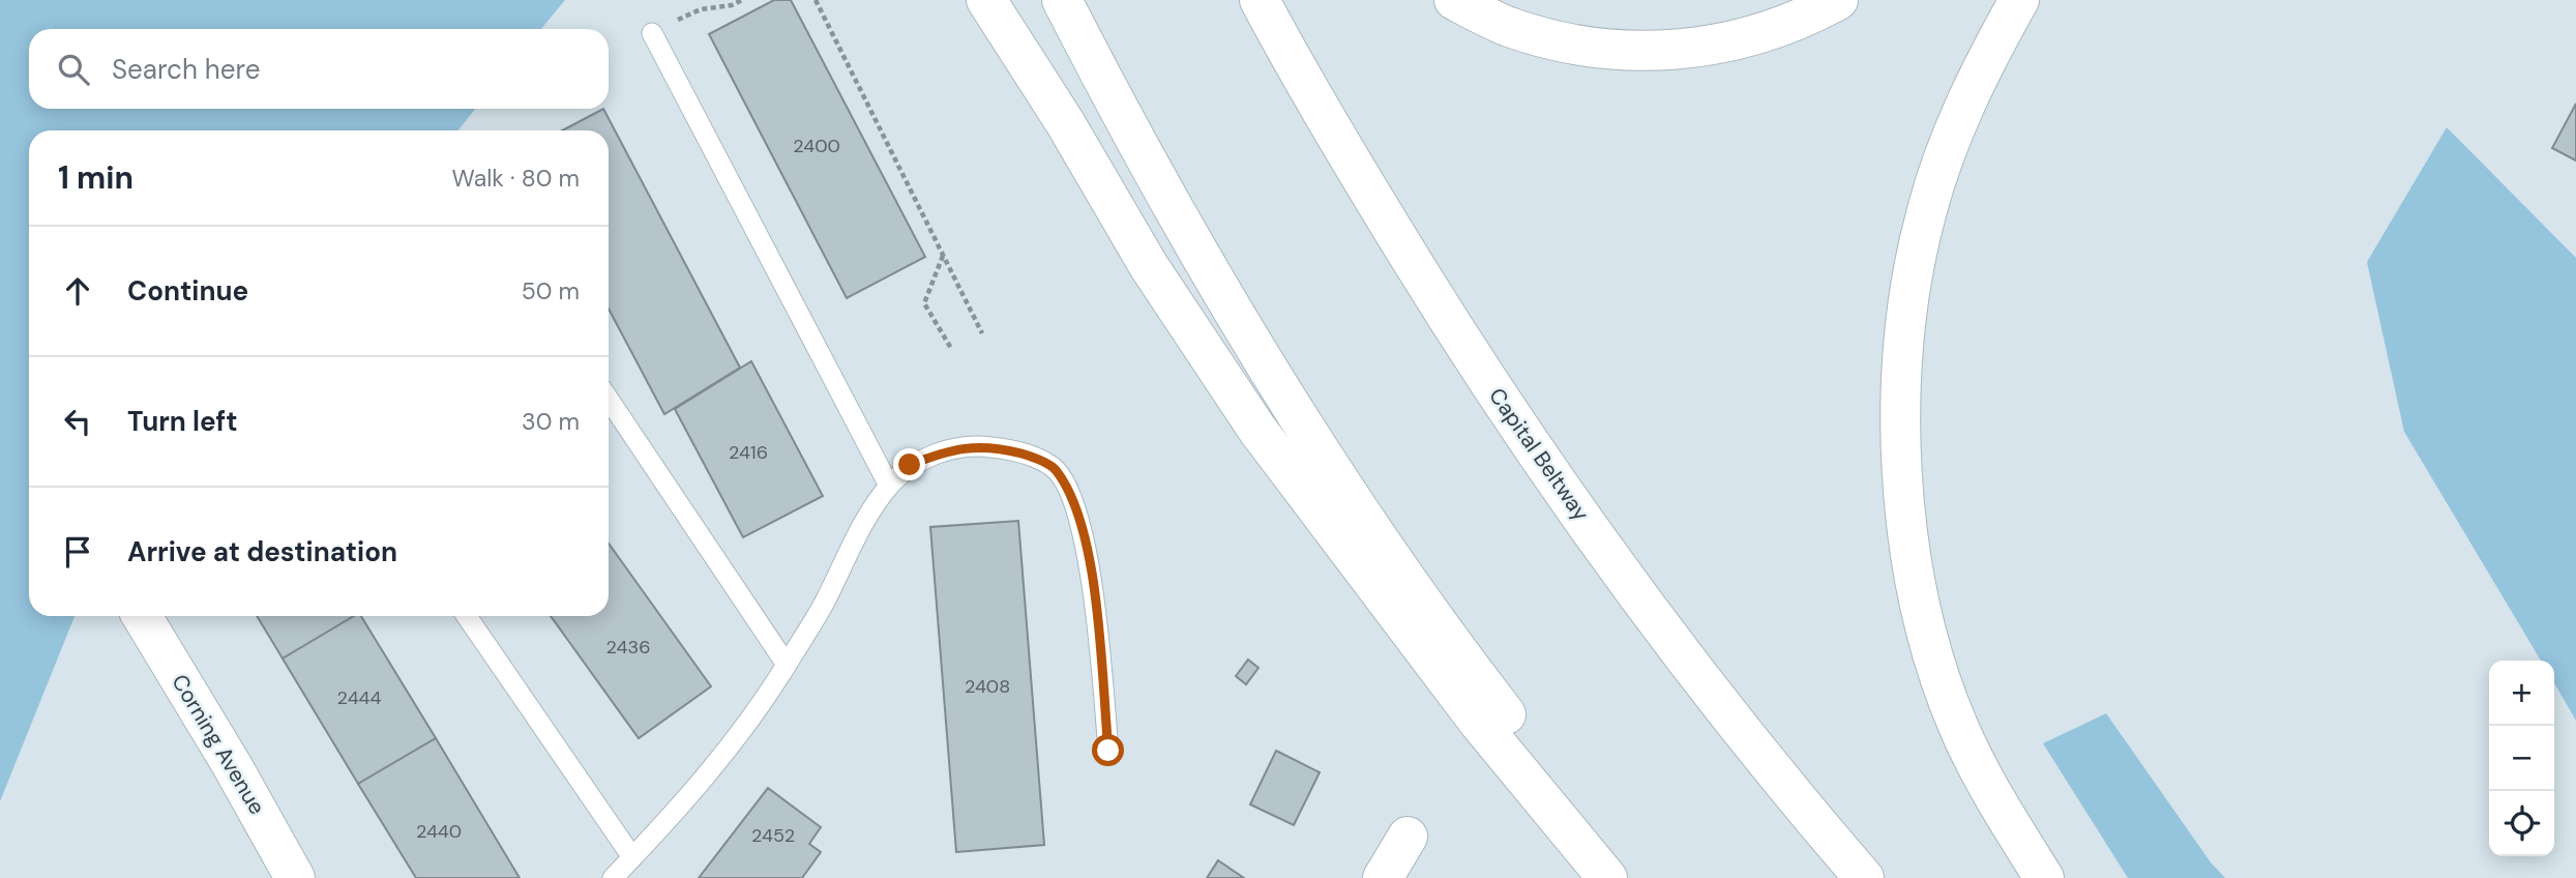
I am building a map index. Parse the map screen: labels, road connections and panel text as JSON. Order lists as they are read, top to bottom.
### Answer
{
  "streets": {
    "main road": ["Capital Beltway", "Corning Avenue"]
  },
  "house_numbers": [
    "2400",
    "2416",
    "2436",
    "2408",
    "2444",
    "2440",
    "2452"
  ],
  "page": {
    "search": "Search here",
    "heading": ["1 min", "Walk · 80 m"],
    "list": [
      ["Continue", "50 m"],
      ["Turn left", "30 m"],
      "Arrive at destination"
    ],
    "map_buttons": ["+", "−"]
  }
}
